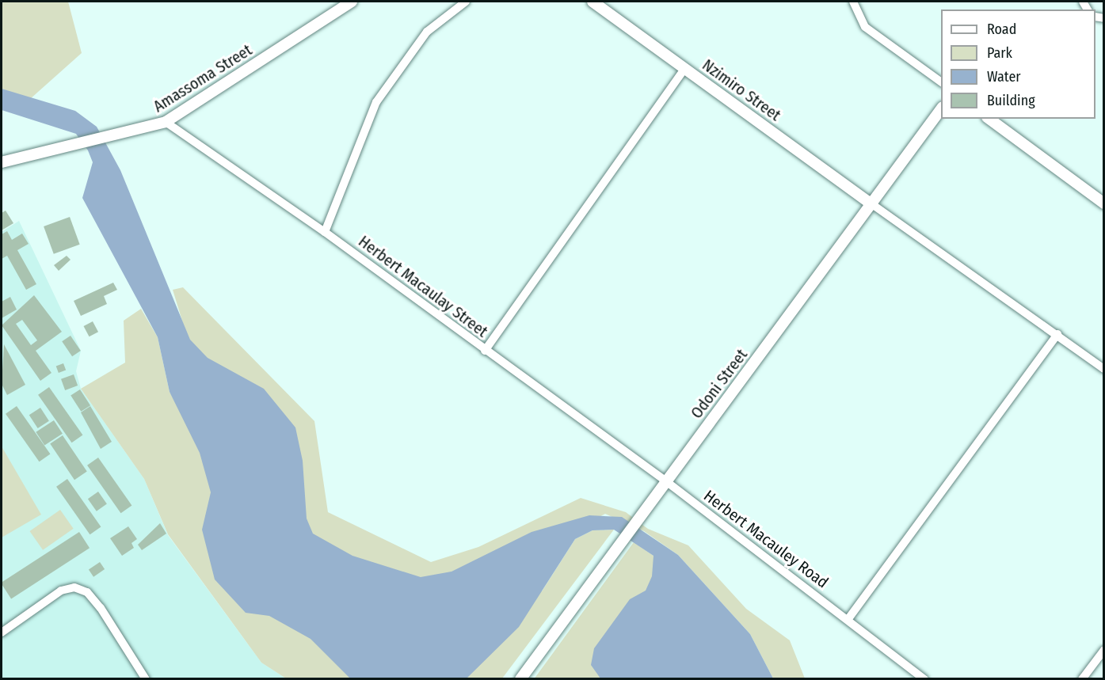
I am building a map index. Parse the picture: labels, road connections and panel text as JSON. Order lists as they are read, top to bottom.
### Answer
{
  "streets": {
    "street": [
      "Amassoma Street",
      "Nzimiro Street",
      "Herbert Macaulay Street",
      "Odoni Street",
      "Herbert Macauley Road"
    ]
  },
  "crossings": [
    ["Amassoma Street", "Herbert Macaulay Street"],
    ["Nzimiro Street", "Odoni Street"],
    ["Herbert Macaulay Street", "Odoni Street"],
    ["Herbert Macaulay Street", "Herbert Macauley Road"],
    ["Odoni Street", "Herbert Macauley Road"]
  ],
  "legend": [
    "Road",
    "Park",
    "Water",
    "Building"
  ]
}
